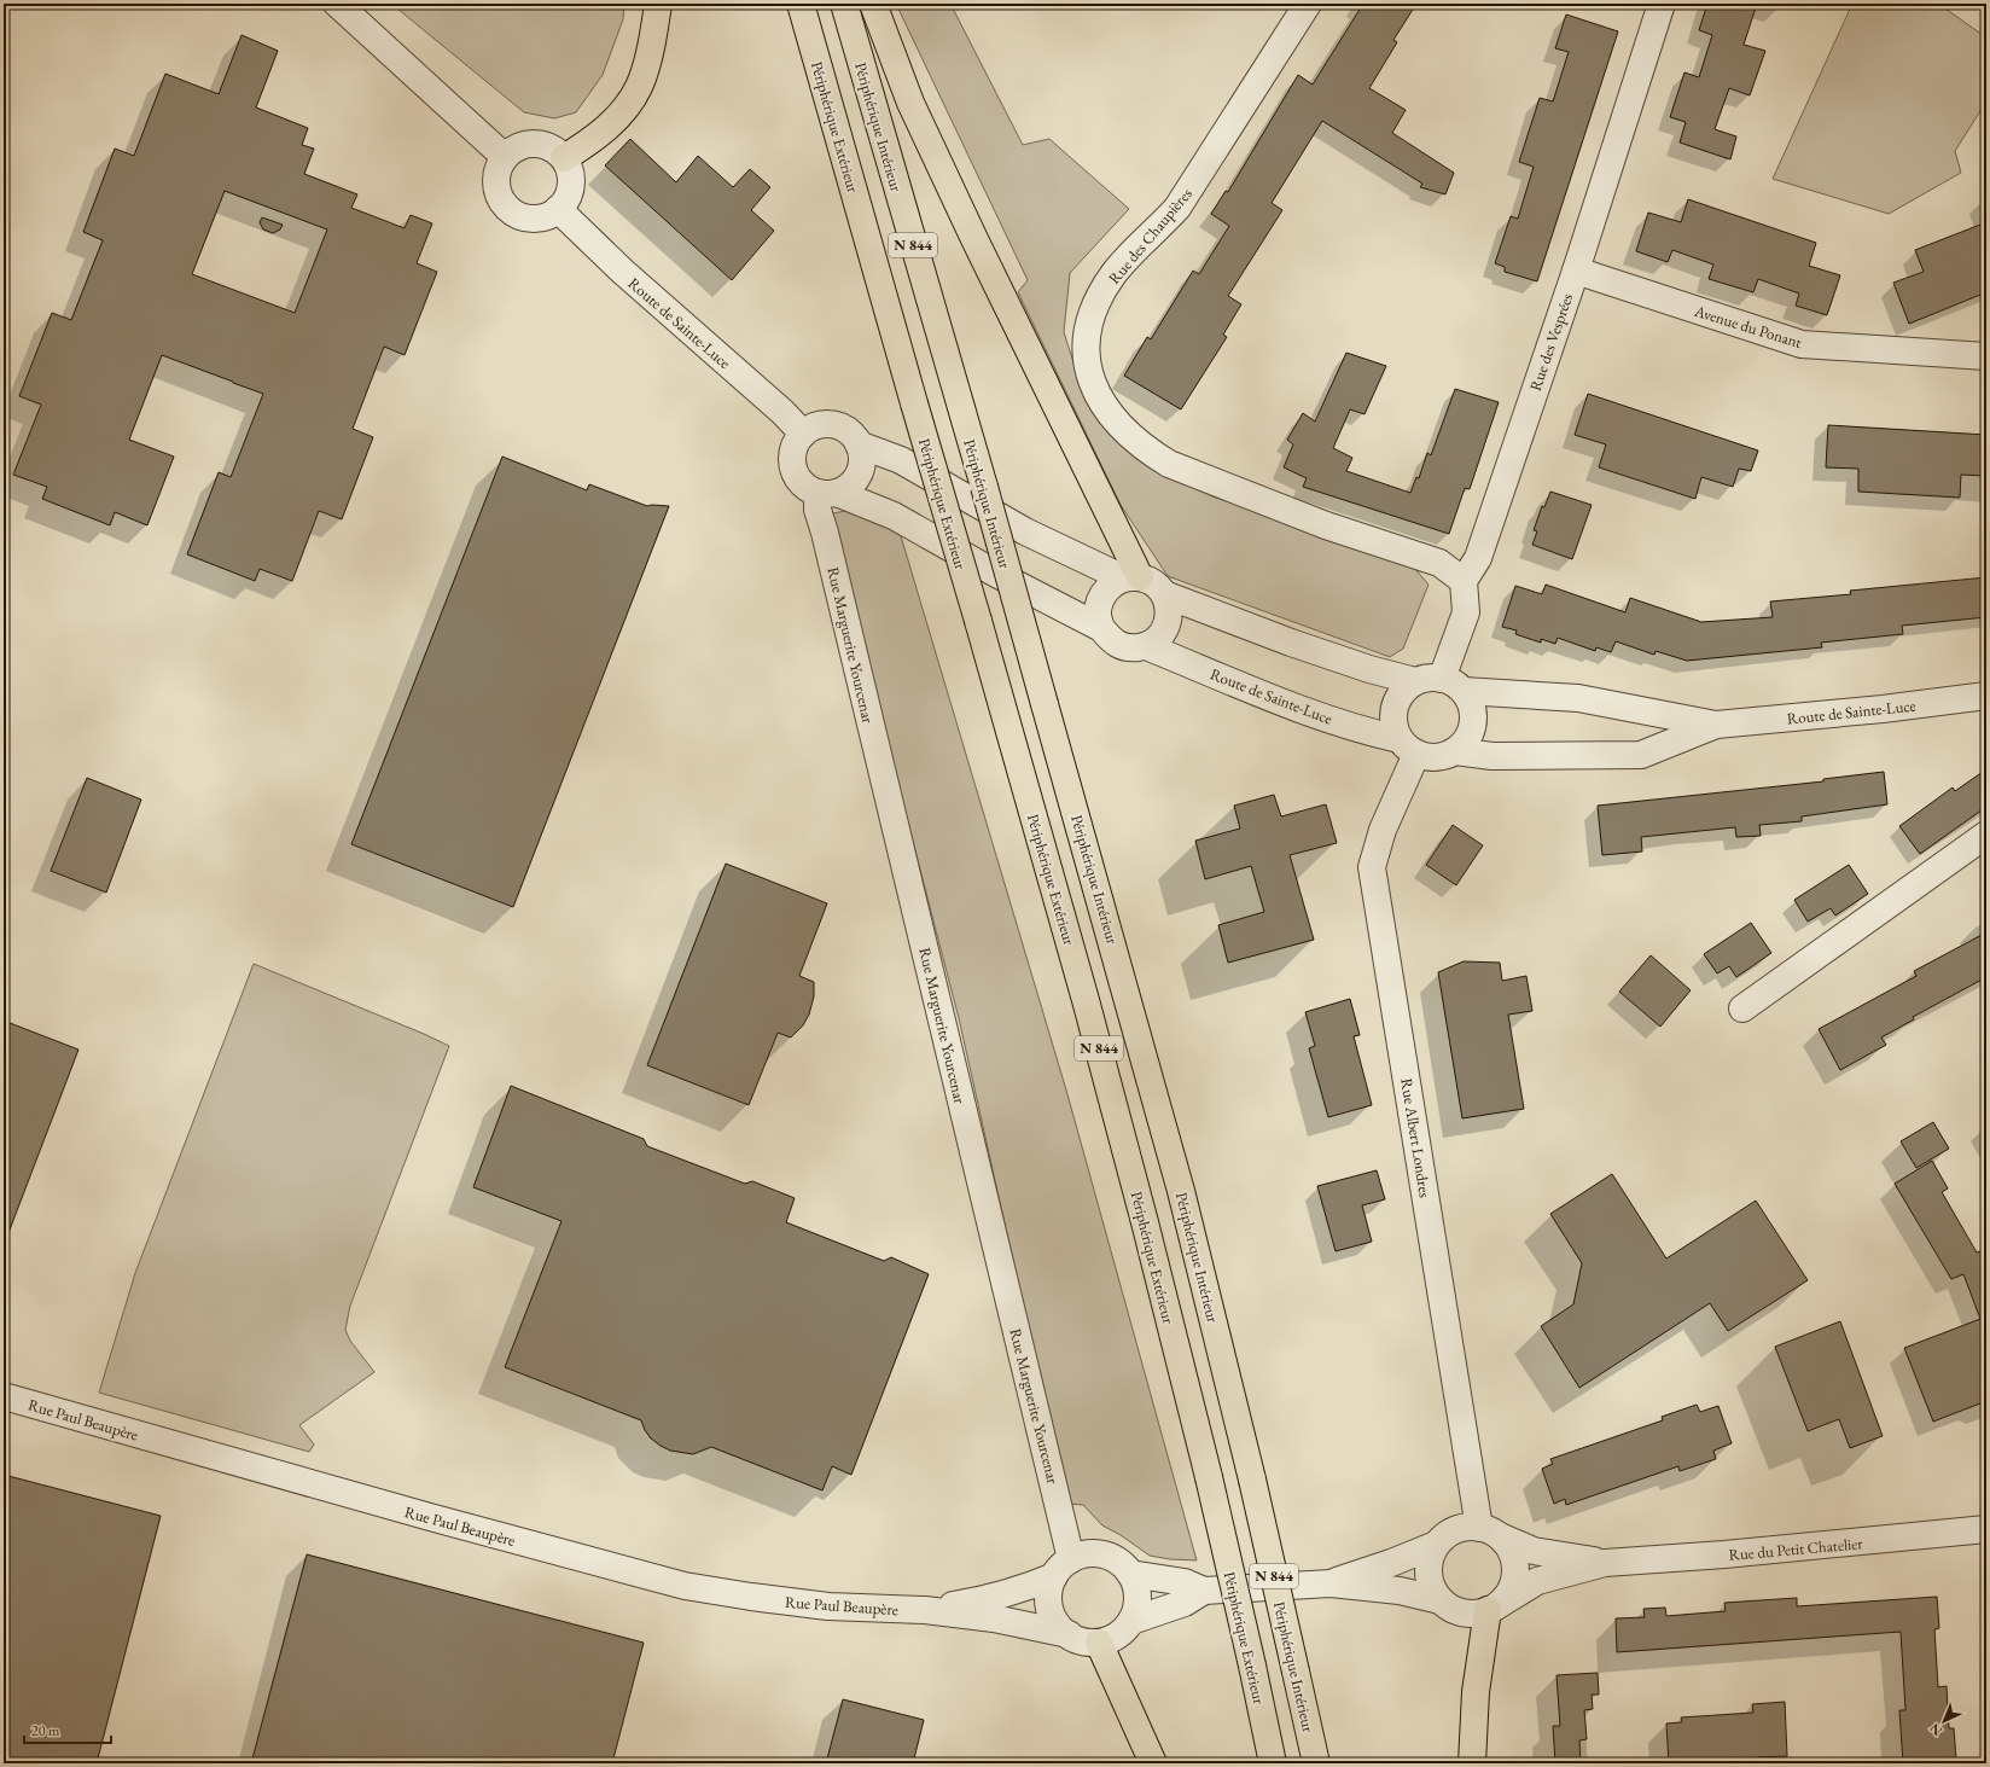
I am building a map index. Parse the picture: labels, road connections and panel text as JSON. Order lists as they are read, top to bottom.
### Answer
{
  "streets": {
    "highway": ["Périphérique Extérieur", "Périphérique Intérieur", "N 844"],
    "street": [
      "Rue des Chaupières",
      "Route de Sainte-Luce",
      "Avenue du Ponant",
      "Rue des Vesprées",
      "Rue Marguerite Yourcenar",
      "Rue Albert Londres",
      "Rue Paul Beaupère",
      "Rue du Petit Chatelier"
    ]
  },
  "crossings": [
    ["Rue des Chaupières", "Rue des Vesprées"],
    ["Route de Sainte-Luce", "Rue Marguerite Yourcenar"],
    ["Route de Sainte-Luce", "Rue Albert Londres"],
    ["Avenue du Ponant", "Rue des Vesprées"],
    ["Rue Marguerite Yourcenar", "Rue Paul Beaupère"],
    ["Rue Albert Londres", "Rue du Petit Chatelier"]
  ],
  "scale_bar": "20 m",
  "north": "bottom left"
}
